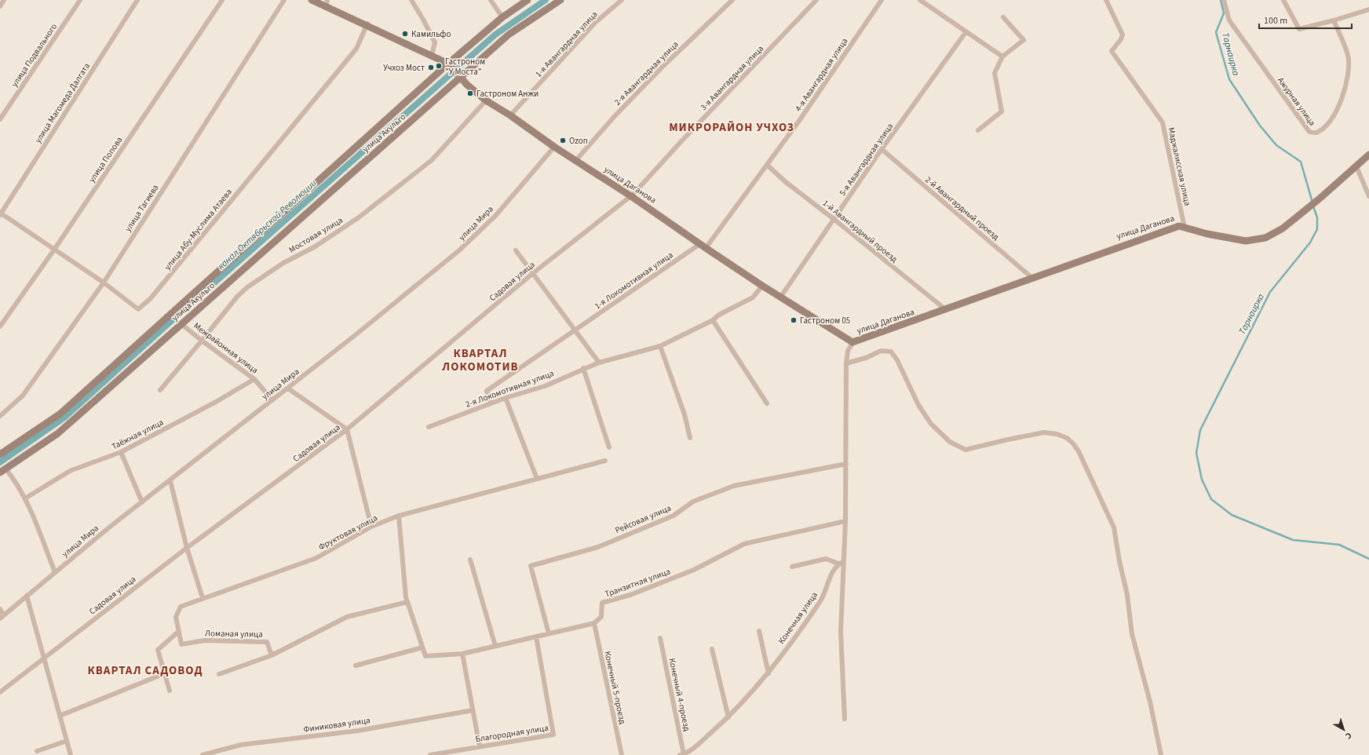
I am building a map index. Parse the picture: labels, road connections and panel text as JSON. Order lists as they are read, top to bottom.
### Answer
{
  "streets": {
    "main road": ["улица Ахульго", "улица Даганова"],
    "street": [
      "1-я Авангардная улица",
      "улица Подвального",
      "2-я Авангардная улица",
      "4-я Авангардная улица",
      "3-я Авангардная улица",
      "Ажурная улица",
      "улица Магомеда Далгата",
      "улица Попова",
      "5-я Авангардная улица",
      "Маджалисская улица",
      "улица Тагиева",
      "2-й Авангардный проезд",
      "улица Мира",
      "улица Абу-Муслима Атаева",
      "1-й Авангардный проезд",
      "Мостовая улица",
      "1-я Локомотивная улица",
      "Садовая улица",
      "Межрайонная улица",
      "2-я Локомотивная улица",
      "Таёжная улица",
      "Рейсовая улица",
      "Фруктовая улица",
      "Транзитная улица",
      "Конечная улица",
      "Ломаная улица",
      "Конечный 5-проезд",
      "Конечный 4-проезд",
      "Финиковая улица",
      "Благородная улица"
    ]
  },
  "crossings": [
    ["1-я Авангардная улица", "улица Даганова"],
    ["2-я Авангардная улица", "улица Даганова"],
    ["4-я Авангардная улица", "улица Даганова"],
    ["4-я Авангардная улица", "1-й Авангардный проезд"],
    ["4-я Авангардная улица", "1-я Локомотивная улица"],
    ["3-я Авангардная улица", "улица Даганова"],
    ["3-я Авангардная улица", "Садовая улица"],
    ["улица Магомеда Далгата", "улица Абу-Муслима Атаева"],
    ["улица Ахульго", "улица Даганова"],
    ["улица Ахульго", "Межрайонная улица"],
    ["улица Попова", "улица Абу-Муслима Атаева"],
    ["5-я Авангардная улица", "улица Даганова"],
    ["5-я Авангардная улица", "2-й Авангардный проезд"],
    ["5-я Авангардная улица", "1-й Авангардный проезд"],
    ["Маджалисская улица", "улица Даганова"],
    ["улица Даганова", "2-й Авангардный проезд"],
    ["улица Даганова", "улица Мира"],
    ["улица Даганова", "улица Абу-Муслима Атаева"],
    ["улица Даганова", "1-й Авангардный проезд"],
    ["улица Даганова", "Мостовая улица"],
    ["улица Даганова", "1-я Локомотивная улица"],
    ["улица Даганова", "Садовая улица"],
    ["улица Даганова", "2-я Локомотивная улица"],
    ["улица Тагиева", "улица Абу-Муслима Атаева"],
    ["улица Мира", "Межрайонная улица"],
    ["Мостовая улица", "Межрайонная улица"],
    ["1-я Локомотивная улица", "2-я Локомотивная улица"],
    ["Межрайонная улица", "Таёжная улица"],
    ["Фруктовая улица", "Ломаная улица"],
    ["Транзитная улица", "Конечный 5-проезд"],
    ["Конечная улица", "Конечный 4-проезд"]
  ],
  "districts": ["МИКРОРАЙОН УЧХОЗ", "КВАРТАЛ ЛОКОМОТИВ", "КВАРТАЛ САДОВОД"],
  "water": ["Тарнаирка", "канал Октябрьской Революции"],
  "places": [
    "Камильфо",
    "Гастроном \"У Моста\"",
    "Учхоз Мост",
    "Гастроном Анжи",
    "Ozon",
    "Гастроном 05"
  ],
  "scale_bar": "100 m",
  "north": "bottom right"
}
